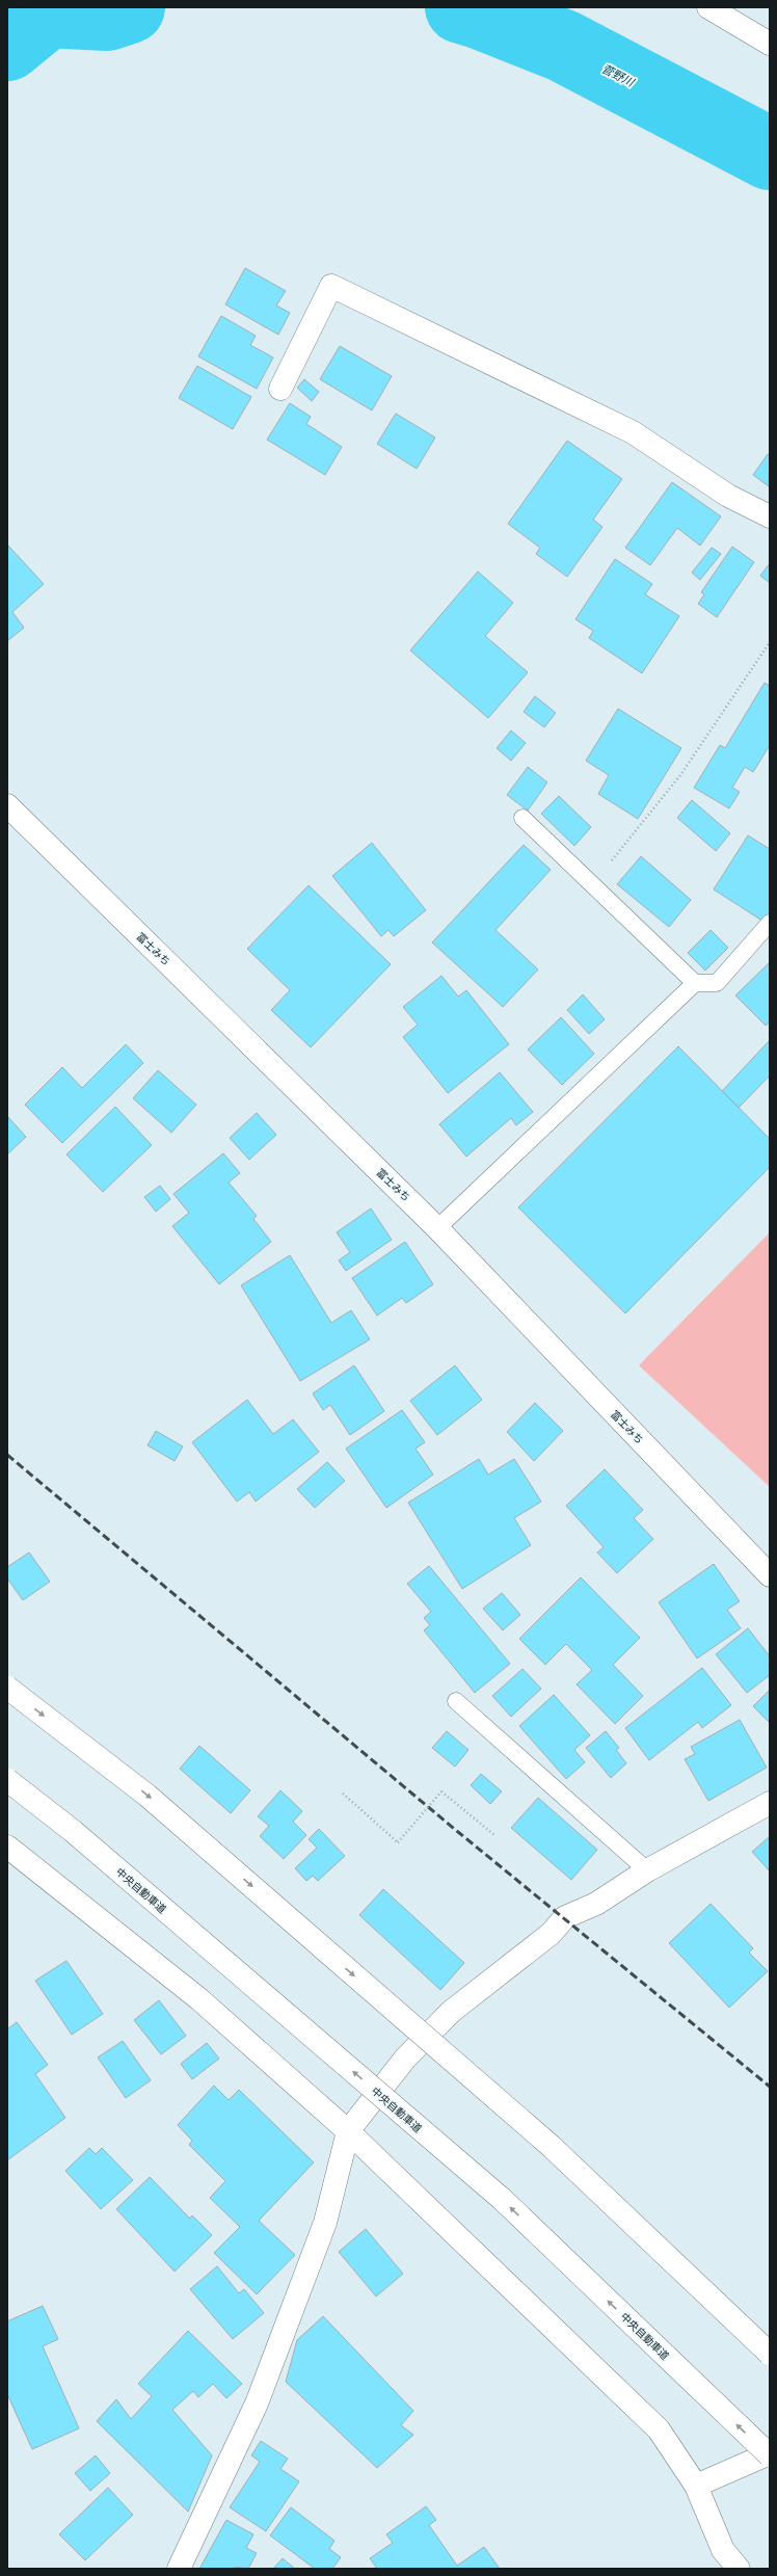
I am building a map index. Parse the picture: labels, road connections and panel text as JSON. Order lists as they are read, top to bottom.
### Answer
{
  "streets": {
    "main road": ["富士みち", "中央自動車道"]
  },
  "water": ["菅野川"]
}
